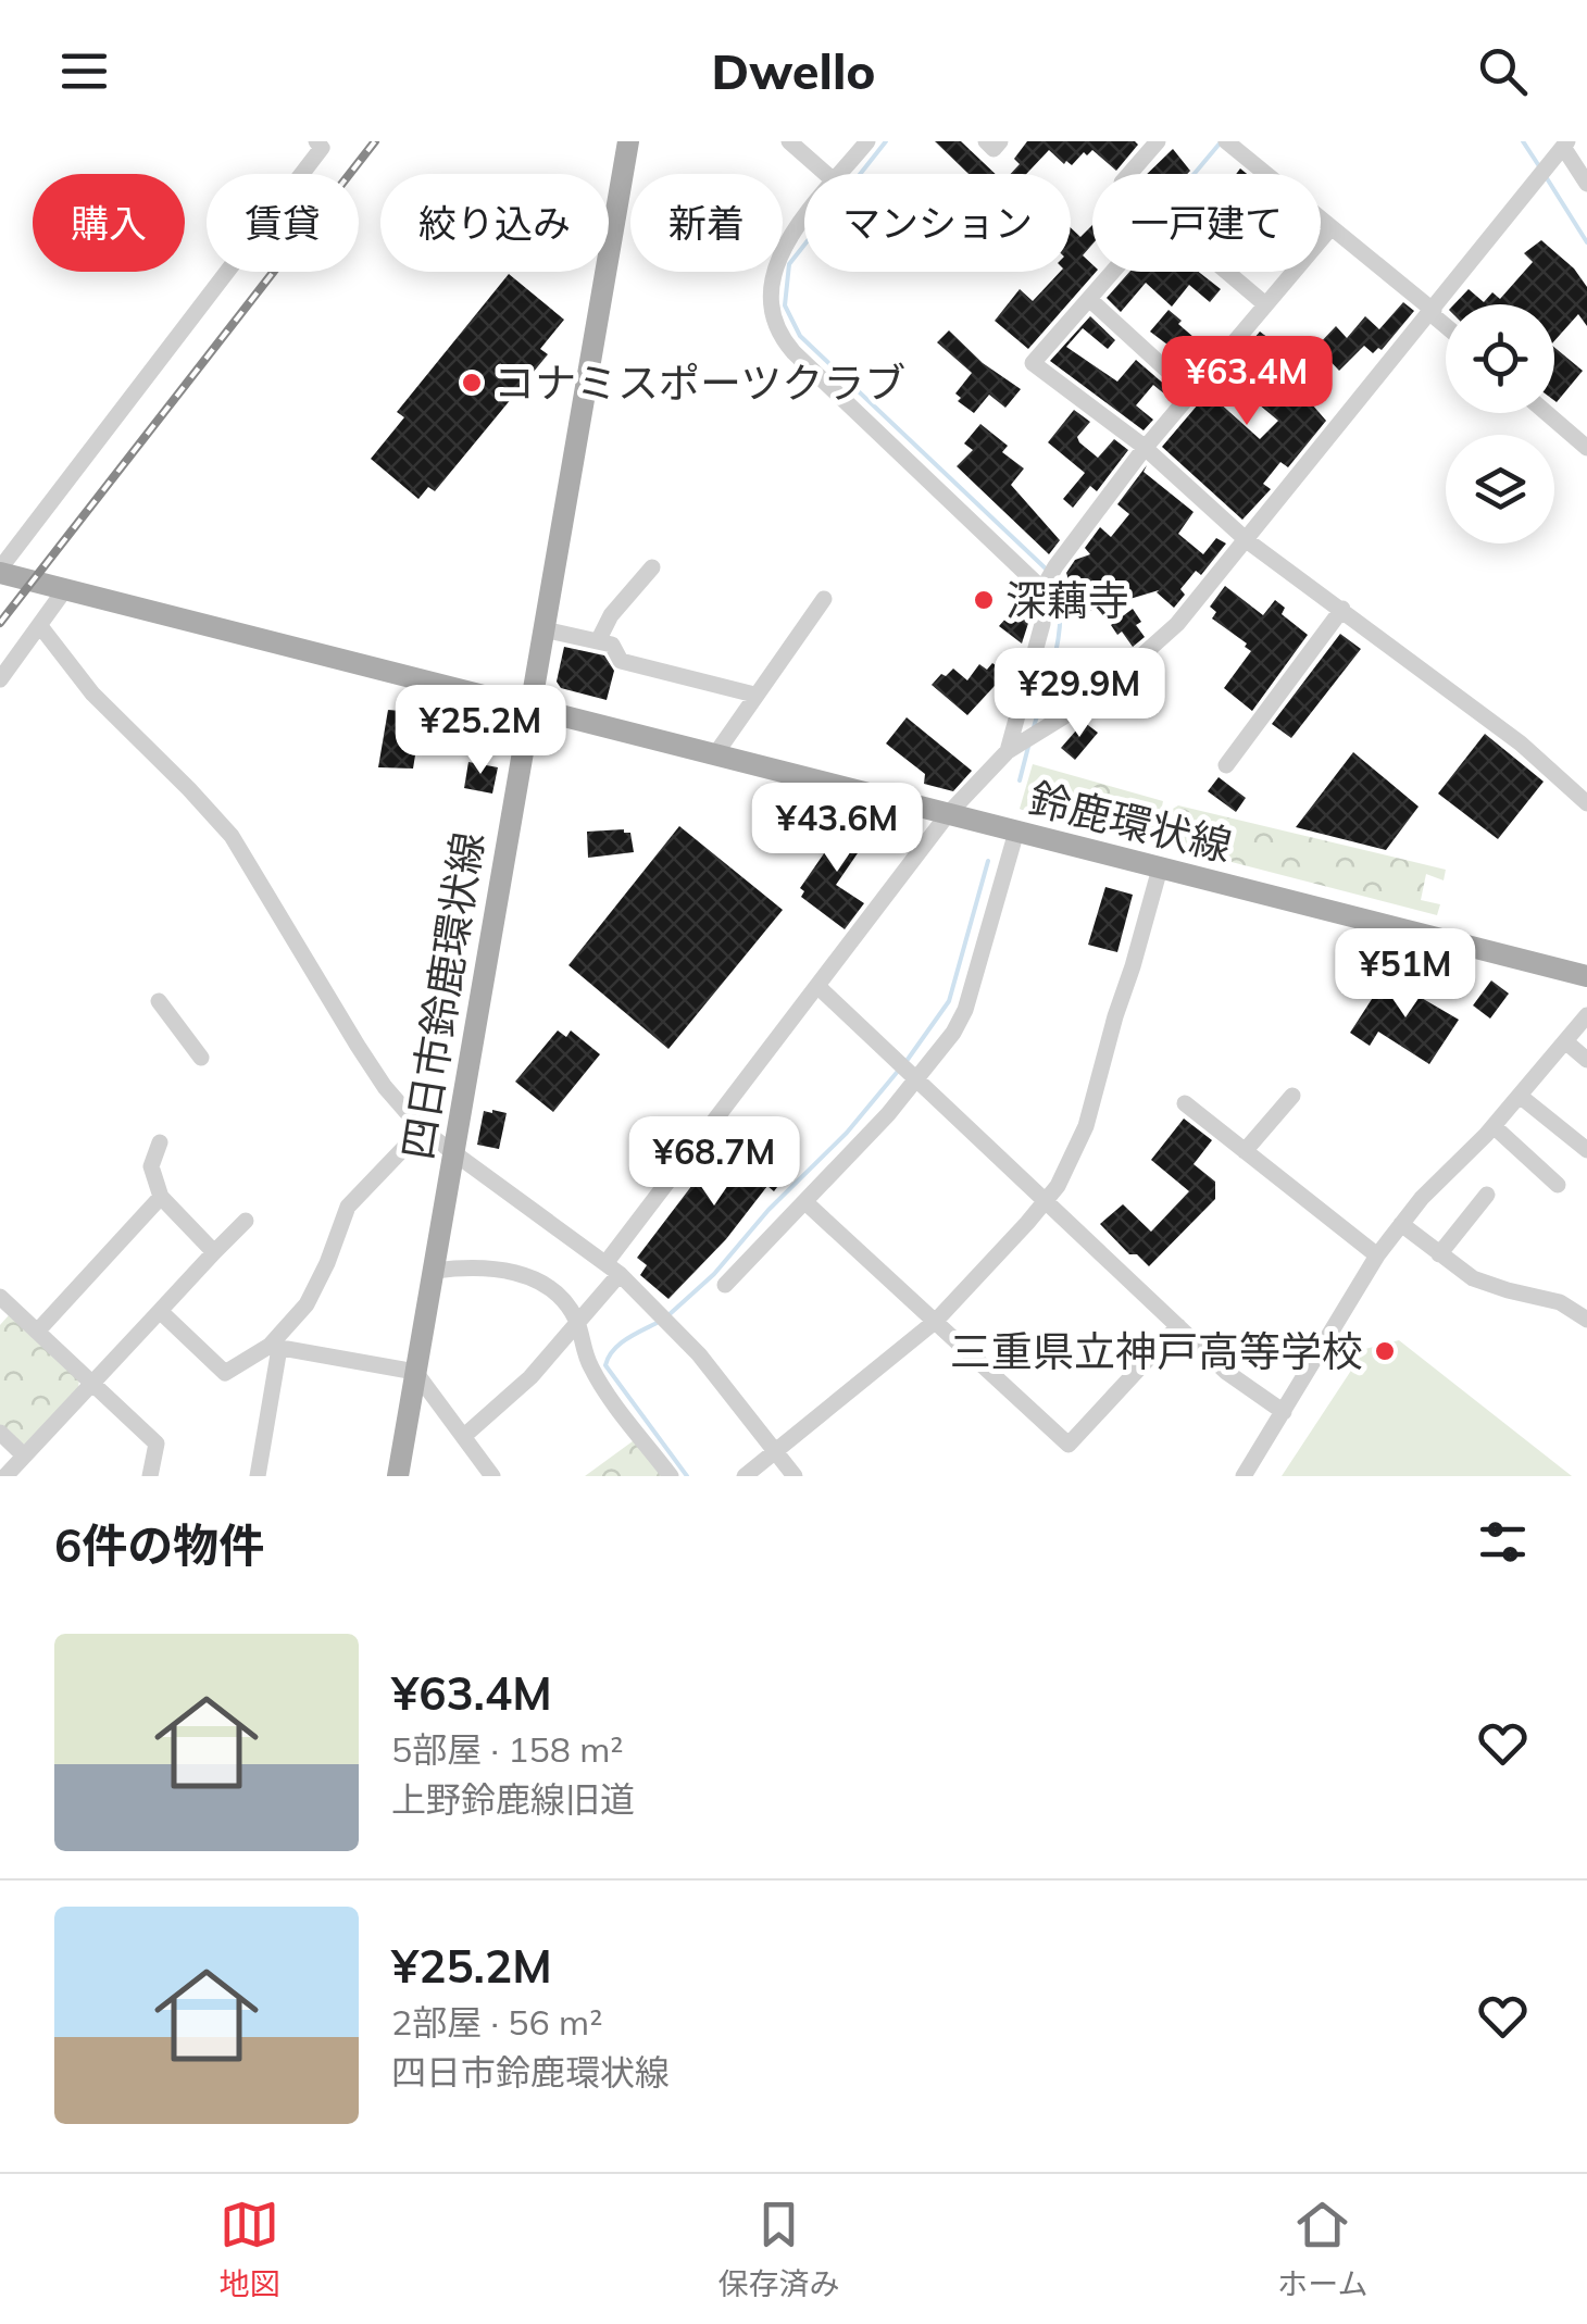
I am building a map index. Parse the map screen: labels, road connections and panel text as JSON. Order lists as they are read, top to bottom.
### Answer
{
  "streets": {
    "main road": ["鈴鹿環状線", "四日市鈴鹿環状線"]
  },
  "crossings": [
    ["鈴鹿環状線", "四日市鈴鹿環状線"]
  ],
  "places": ["コナミスポーツクラブ", "深藕寺", "三重県立神戸高等学校"],
  "page": {
    "header": "Dwello",
    "chip": [
      "購入",
      "賃貸",
      "絞り込み",
      "新着",
      "マンション",
      "一戸建て"
    ],
    "price": [
      "¥63.4M",
      "¥29.9M",
      "¥25.2M",
      "¥43.6M",
      "¥51M",
      "¥68.7M"
    ],
    "heading": "6件の物件",
    "list": [
      {
        "name": "¥63.4M",
        "note": "5部屋 · 158 m² · 上野鈴鹿線旧道"
      },
      {
        "name": "¥25.2M",
        "note": "2部屋 · 56 m² · 四日市鈴鹿環状線"
      }
    ],
    "tabs": ["地図", "保存済み", "ホーム"]
  }
}
